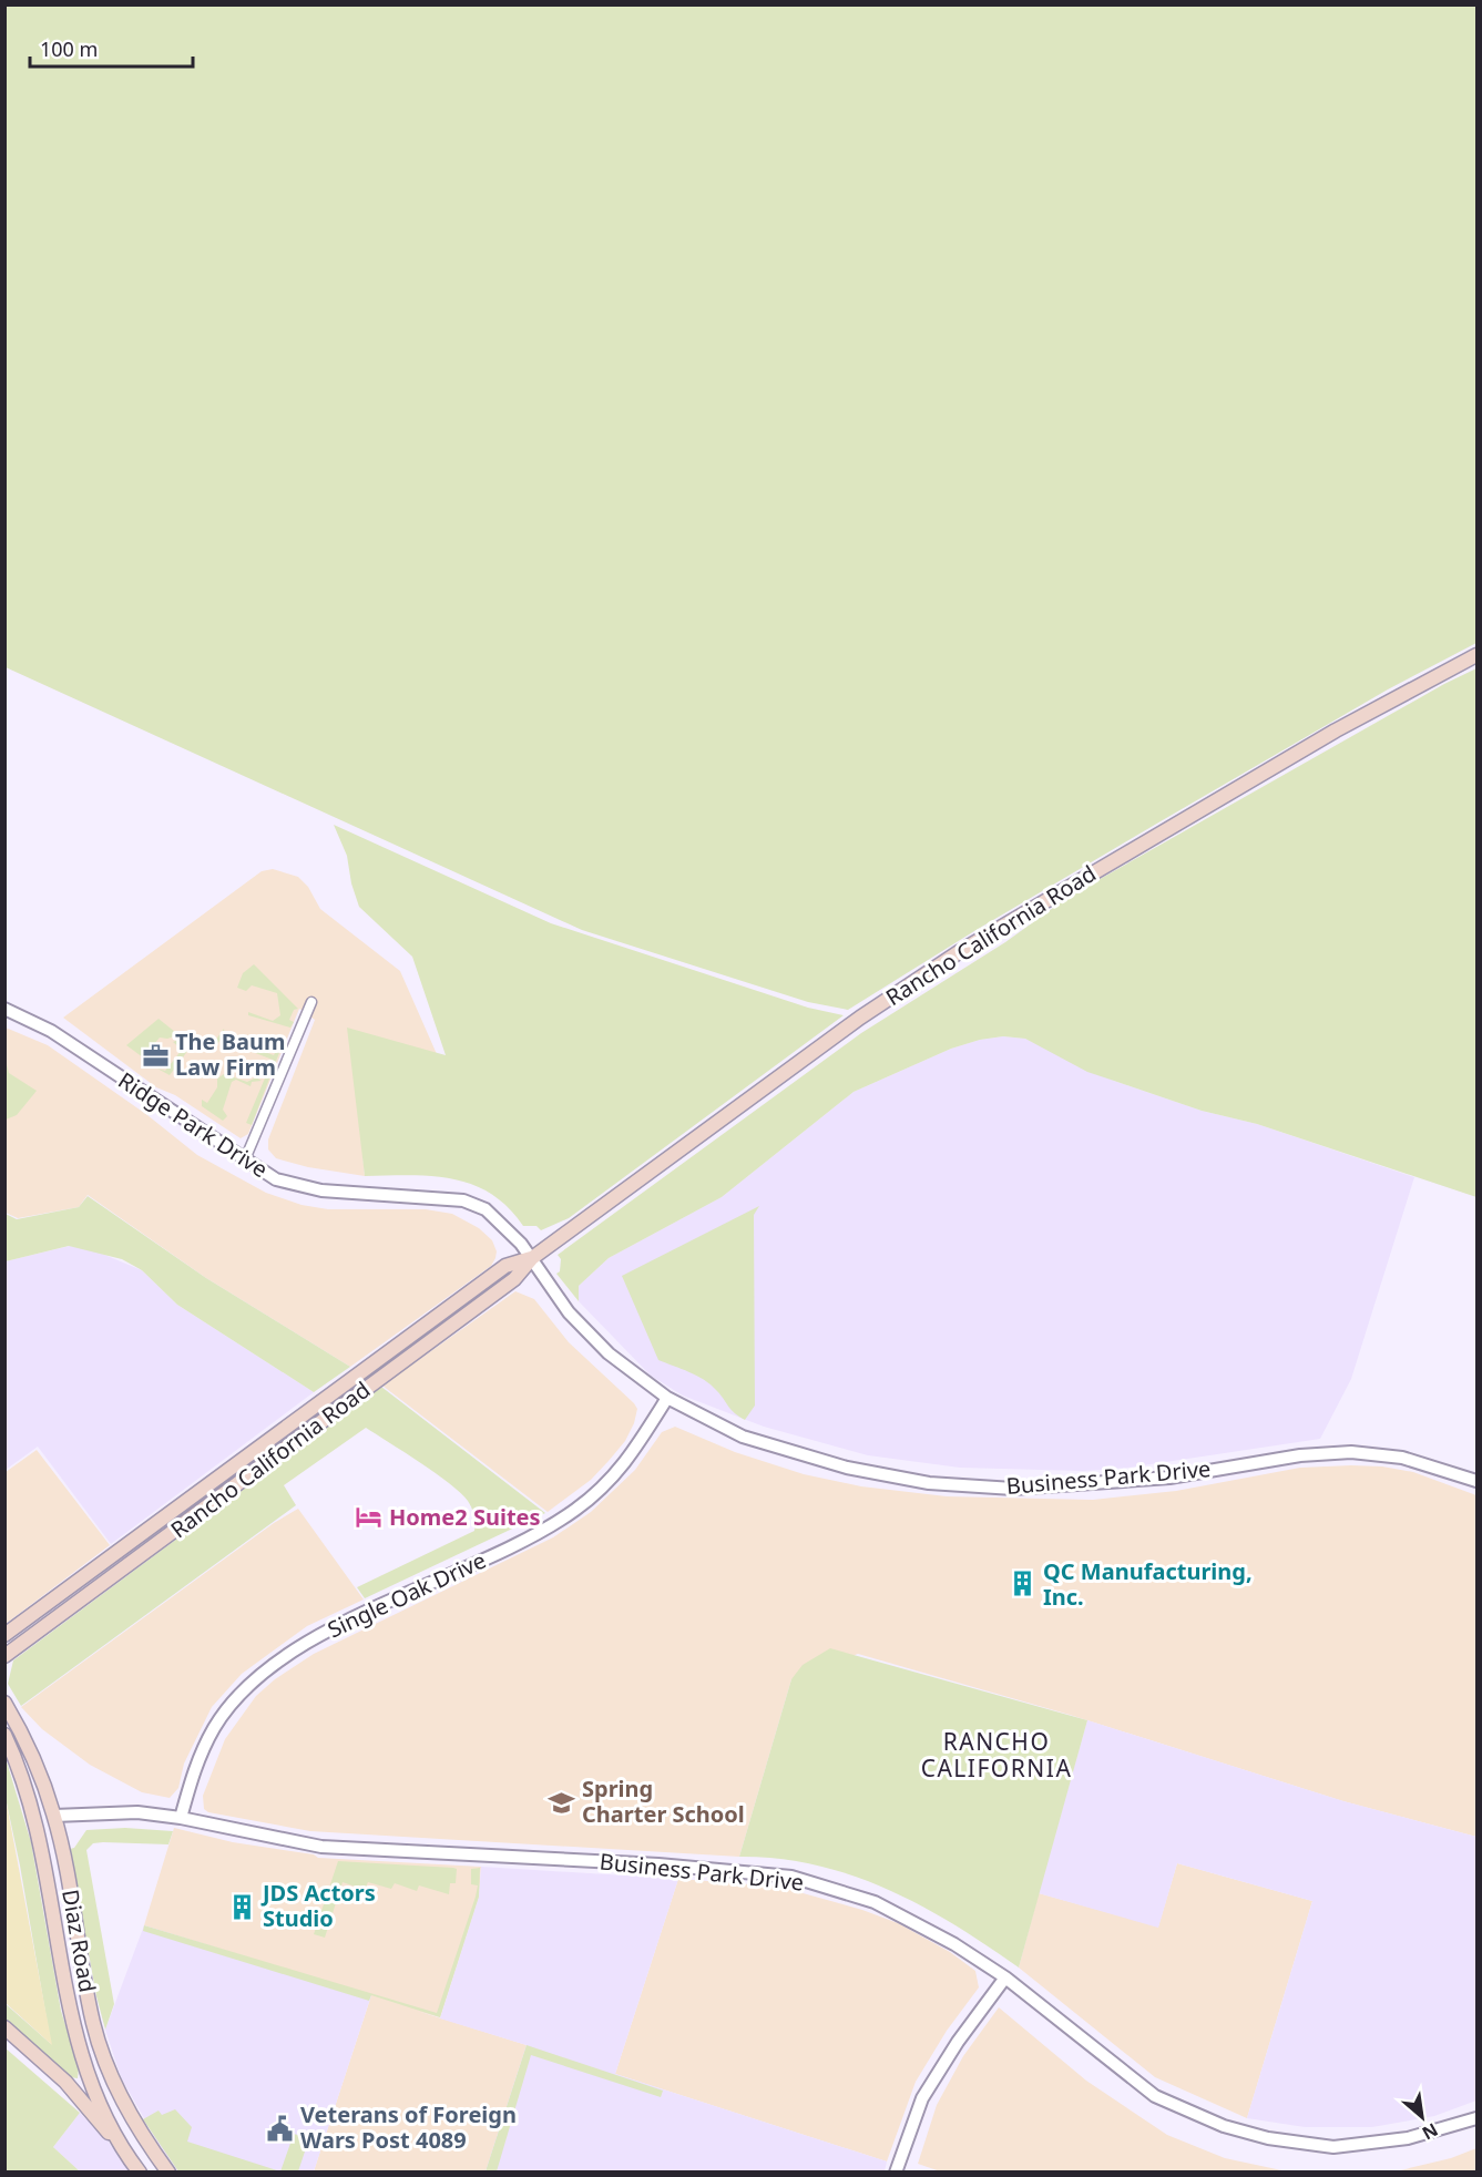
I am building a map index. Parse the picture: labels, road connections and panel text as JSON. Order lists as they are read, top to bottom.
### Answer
{
  "streets": {
    "main road": ["Rancho California Road", "Diaz Road"],
    "street": ["Ridge Park Drive", "Business Park Drive", "Single Oak Drive"]
  },
  "crossings": [
    ["Rancho California Road", "Ridge Park Drive"],
    ["Rancho California Road", "Business Park Drive"],
    ["Ridge Park Drive", "Business Park Drive"],
    ["Business Park Drive", "Single Oak Drive"],
    ["Business Park Drive", "Diaz Road"]
  ],
  "districts": ["RANCHO CALIFORNIA"],
  "places": {
    "office": ["The Baum Law Firm"],
    "hotel": ["Home2 Suites"],
    "building": ["QC Manufacturing, Inc.", "JDS Actors Studio"],
    "school or university": ["Spring Charter School"],
    "public building": ["Veterans of Foreign Wars Post 4089"]
  },
  "scale_bar": "100 m",
  "north": "bottom right"
}
